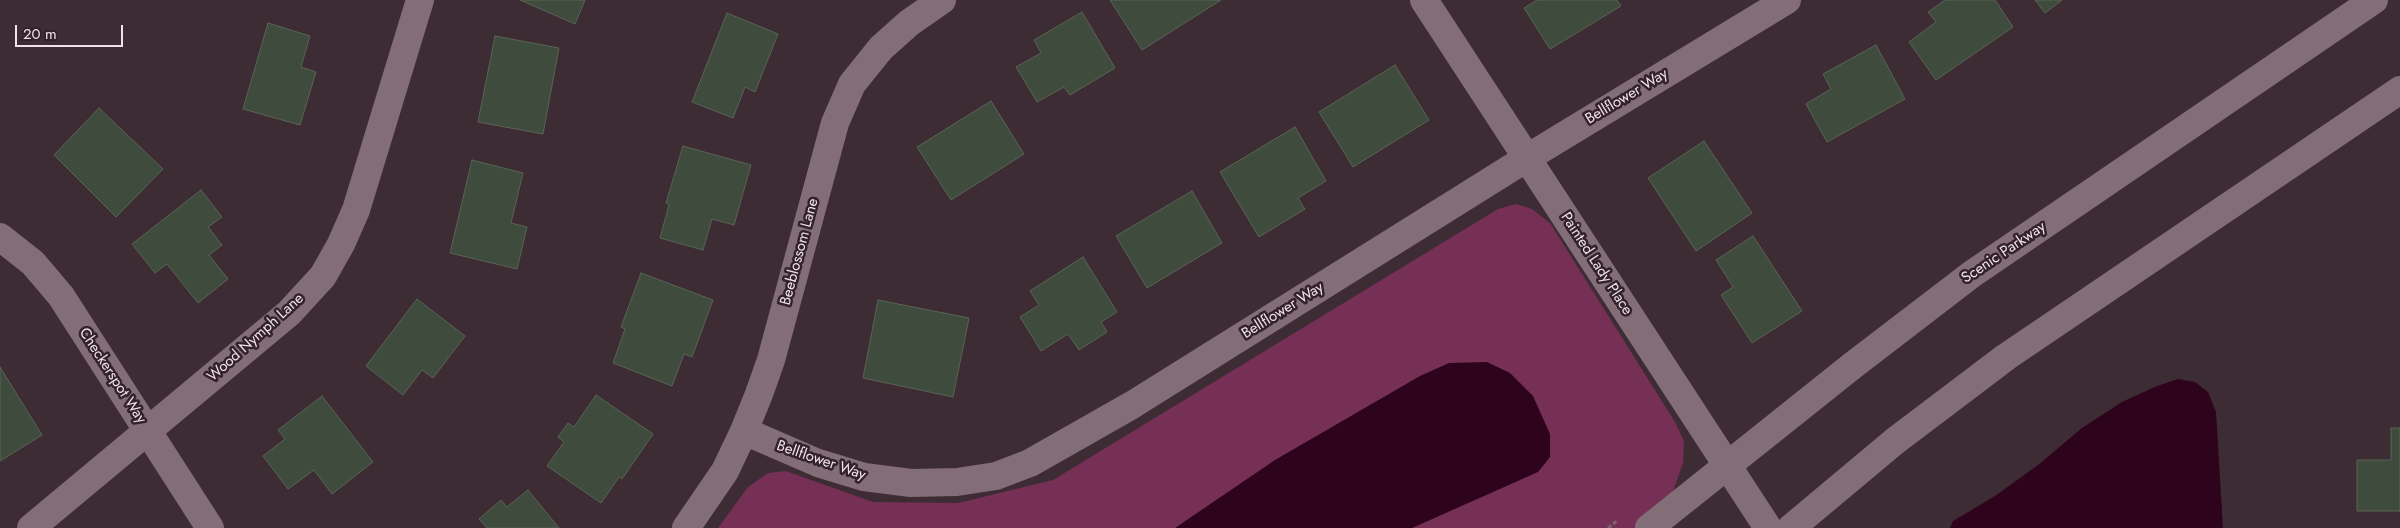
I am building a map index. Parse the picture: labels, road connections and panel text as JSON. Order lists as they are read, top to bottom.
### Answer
{
  "streets": {
    "street": [
      "Bellflower Way",
      "Beeblossom Lane",
      "Scenic Parkway",
      "Painted Lady Place",
      "Wood Nymph Lane",
      "Checkerspot Way"
    ]
  },
  "crossings": [
    ["Bellflower Way", "Beeblossom Lane"],
    ["Bellflower Way", "Painted Lady Place"],
    ["Scenic Parkway", "Painted Lady Place"],
    ["Wood Nymph Lane", "Checkerspot Way"]
  ],
  "scale_bar": "20 m"
}
